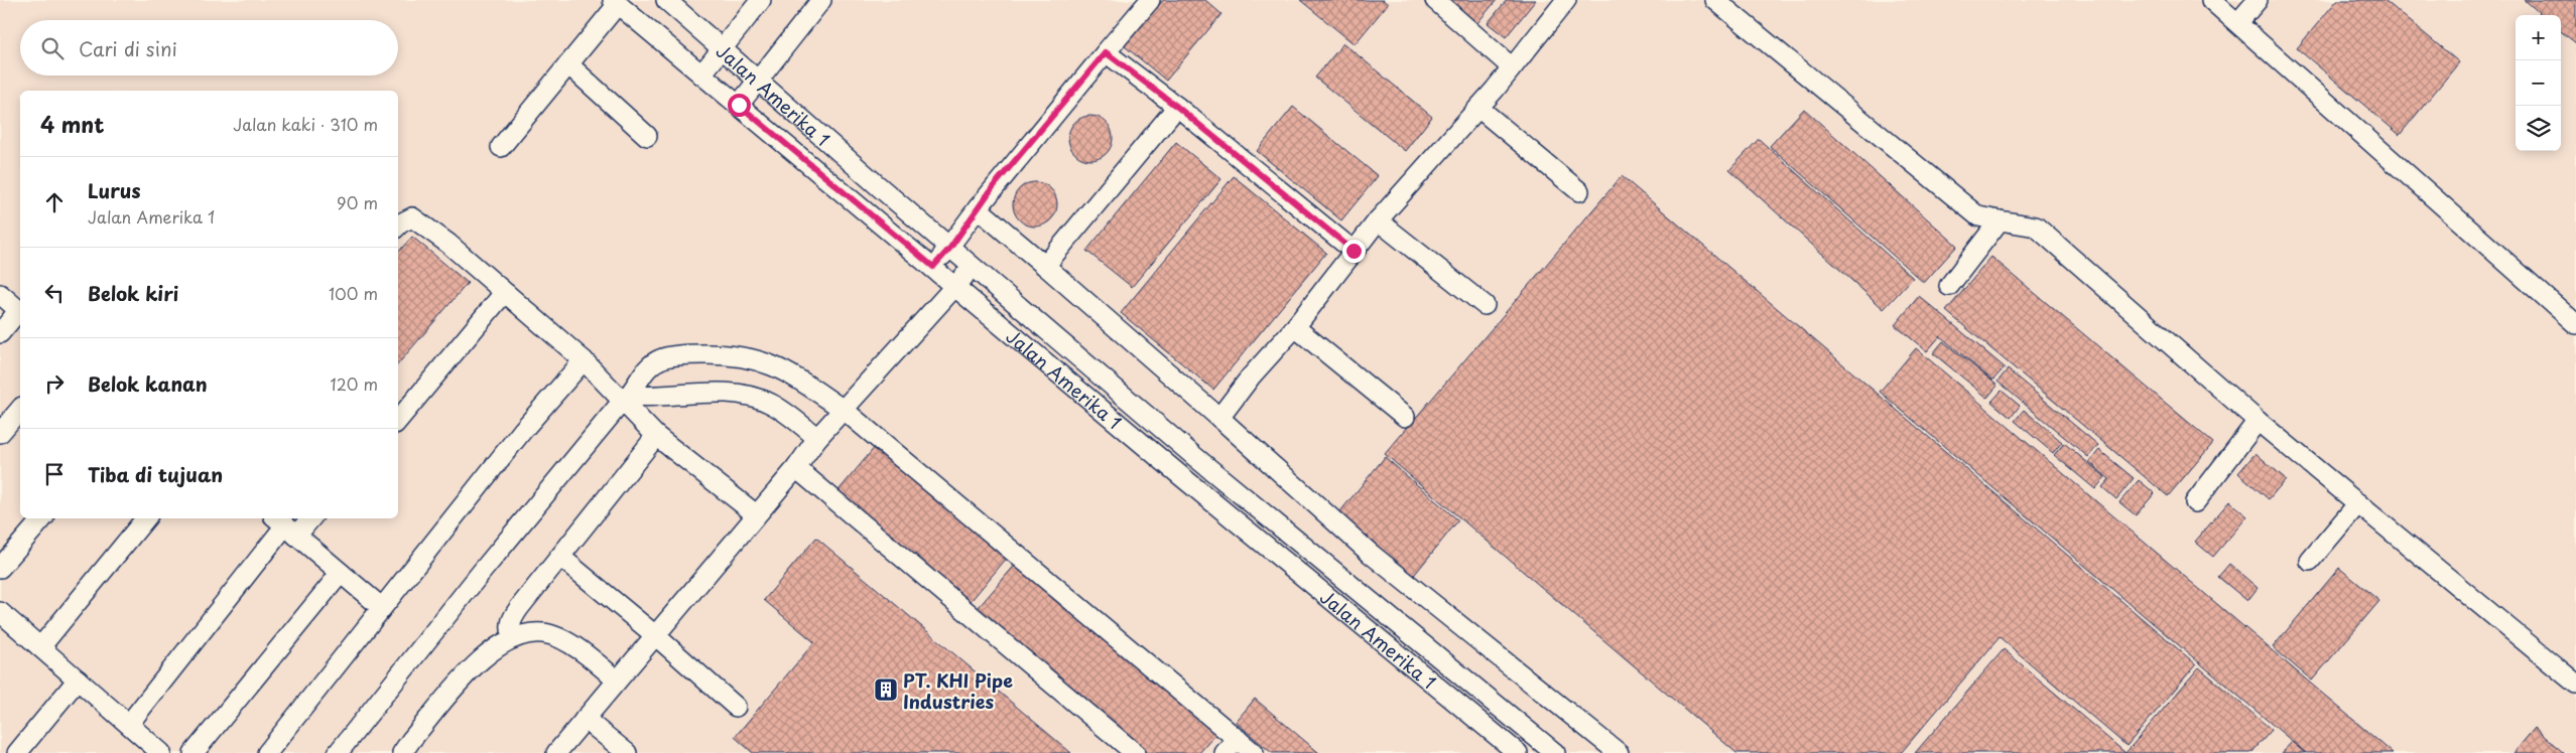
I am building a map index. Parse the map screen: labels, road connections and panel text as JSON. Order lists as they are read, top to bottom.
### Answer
{
  "streets": {
    "lane": ["Jalan Amerika 1"]
  },
  "places": {
    "building": ["PT. KHI Pipe Industries"]
  },
  "page": {
    "map_buttons": ["+", "−"],
    "search": "Cari di sini",
    "heading": ["4 mnt", "Jalan kaki · 310 m"],
    "list": [
      ["Lurus", "Jalan Amerika 1", "90 m"],
      ["Belok kiri", "100 m"],
      ["Belok kanan", "120 m"],
      "Tiba di tujuan"
    ]
  }
}
